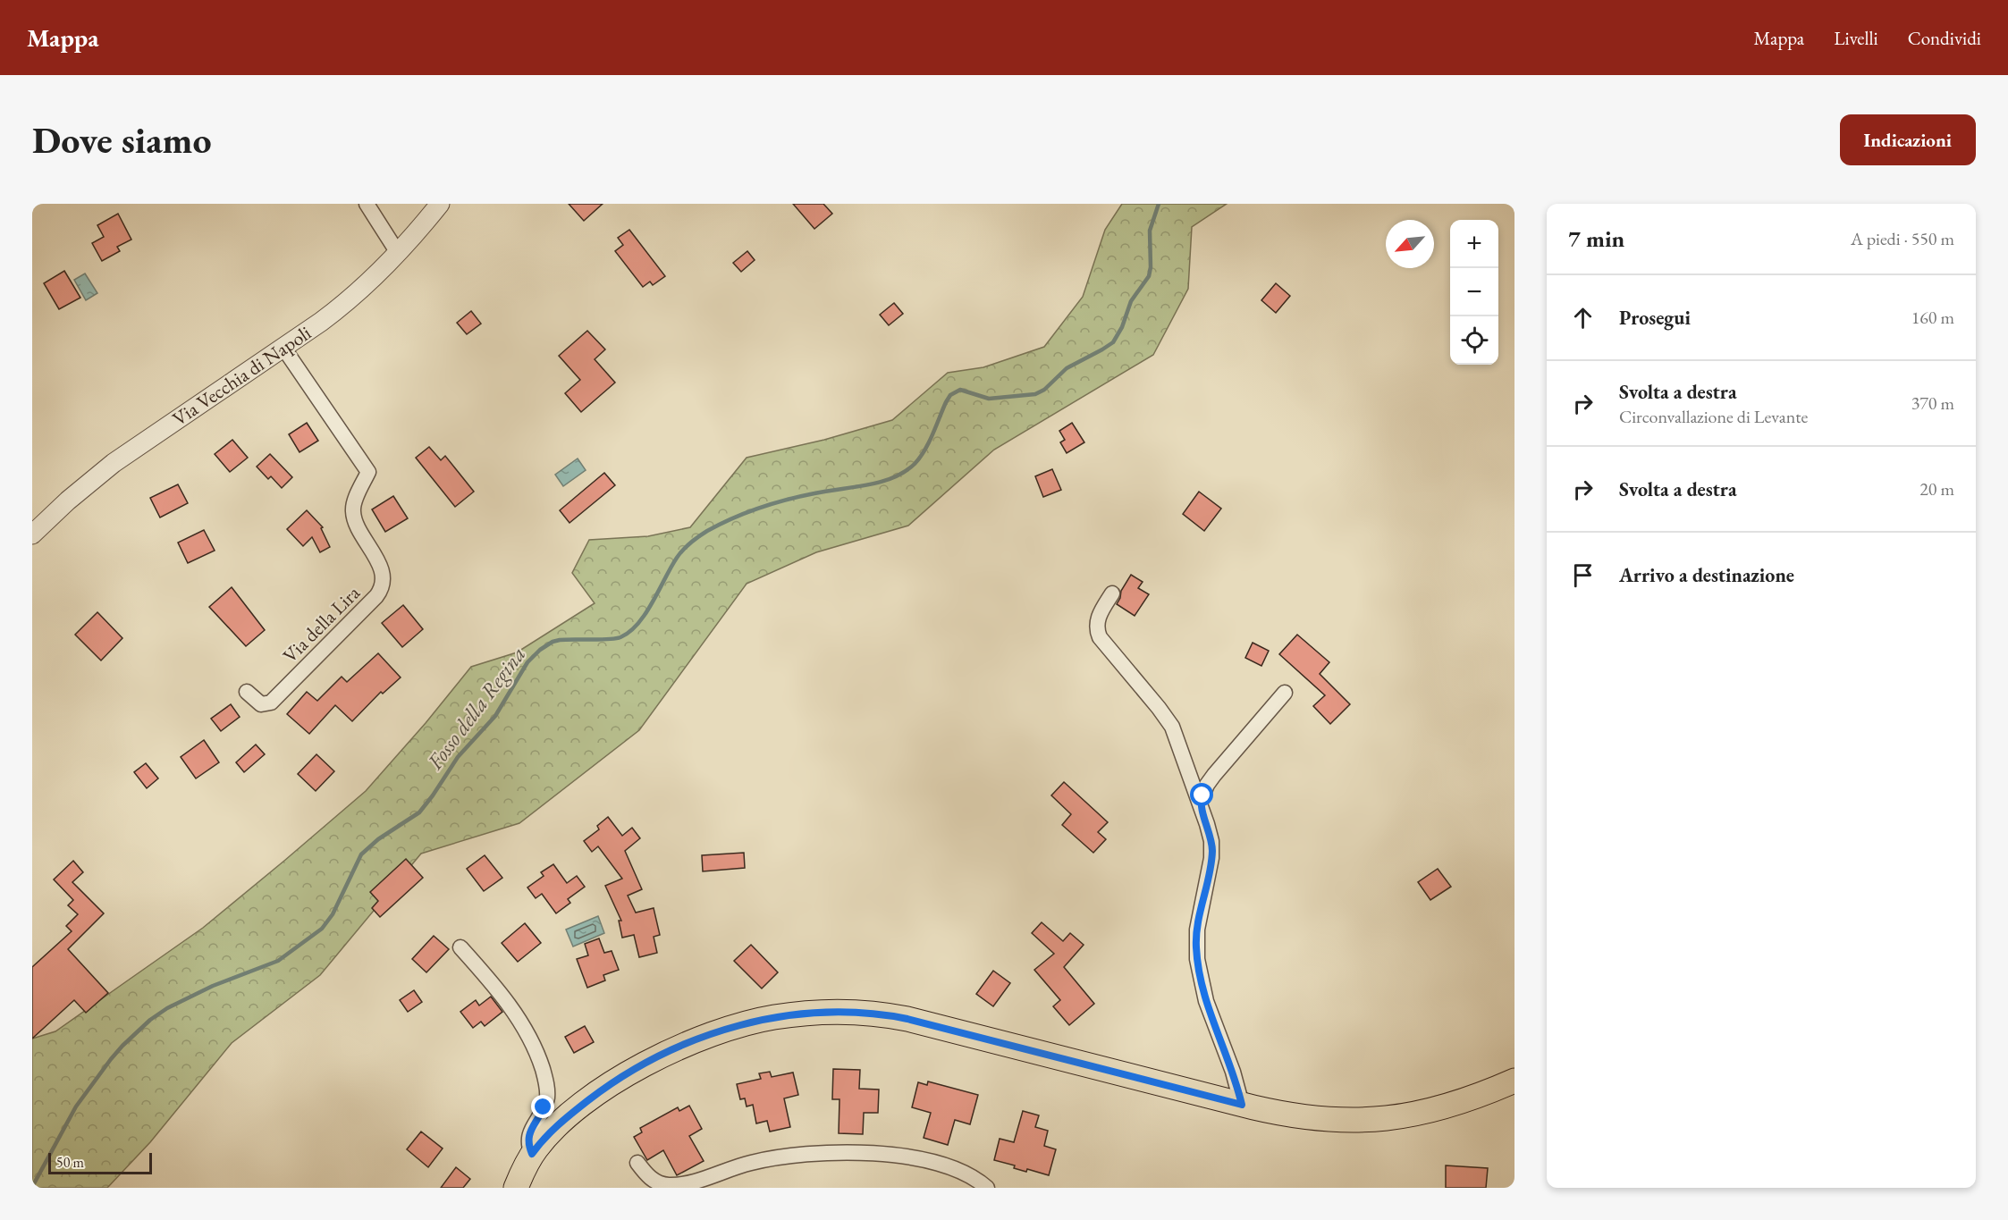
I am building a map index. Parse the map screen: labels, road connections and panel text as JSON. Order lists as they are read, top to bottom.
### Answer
{
  "streets": {
    "street": ["Via Vecchia di Napoli", "Via della Lira"]
  },
  "crossings": [
    ["Via Vecchia di Napoli", "Via della Lira"]
  ],
  "water": ["Fosso della Regina"],
  "scale_bar": "50 m",
  "north": "bottom left",
  "page": {
    "header": "Mappa",
    "nav": ["Mappa", "Livelli", "Condividi"],
    "buttons": "Indicazioni",
    "title": "Dove siamo",
    "heading": ["7 min", "A piedi · 550 m"],
    "map_buttons": ["+", "−"],
    "list": [
      ["Prosegui", "160 m"],
      ["Svolta a destra", "Circonvallazione di Levante", "370 m"],
      ["Svolta a destra", "20 m"],
      "Arrivo a destinazione"
    ],
    "scale": "50 m"
  }
}
